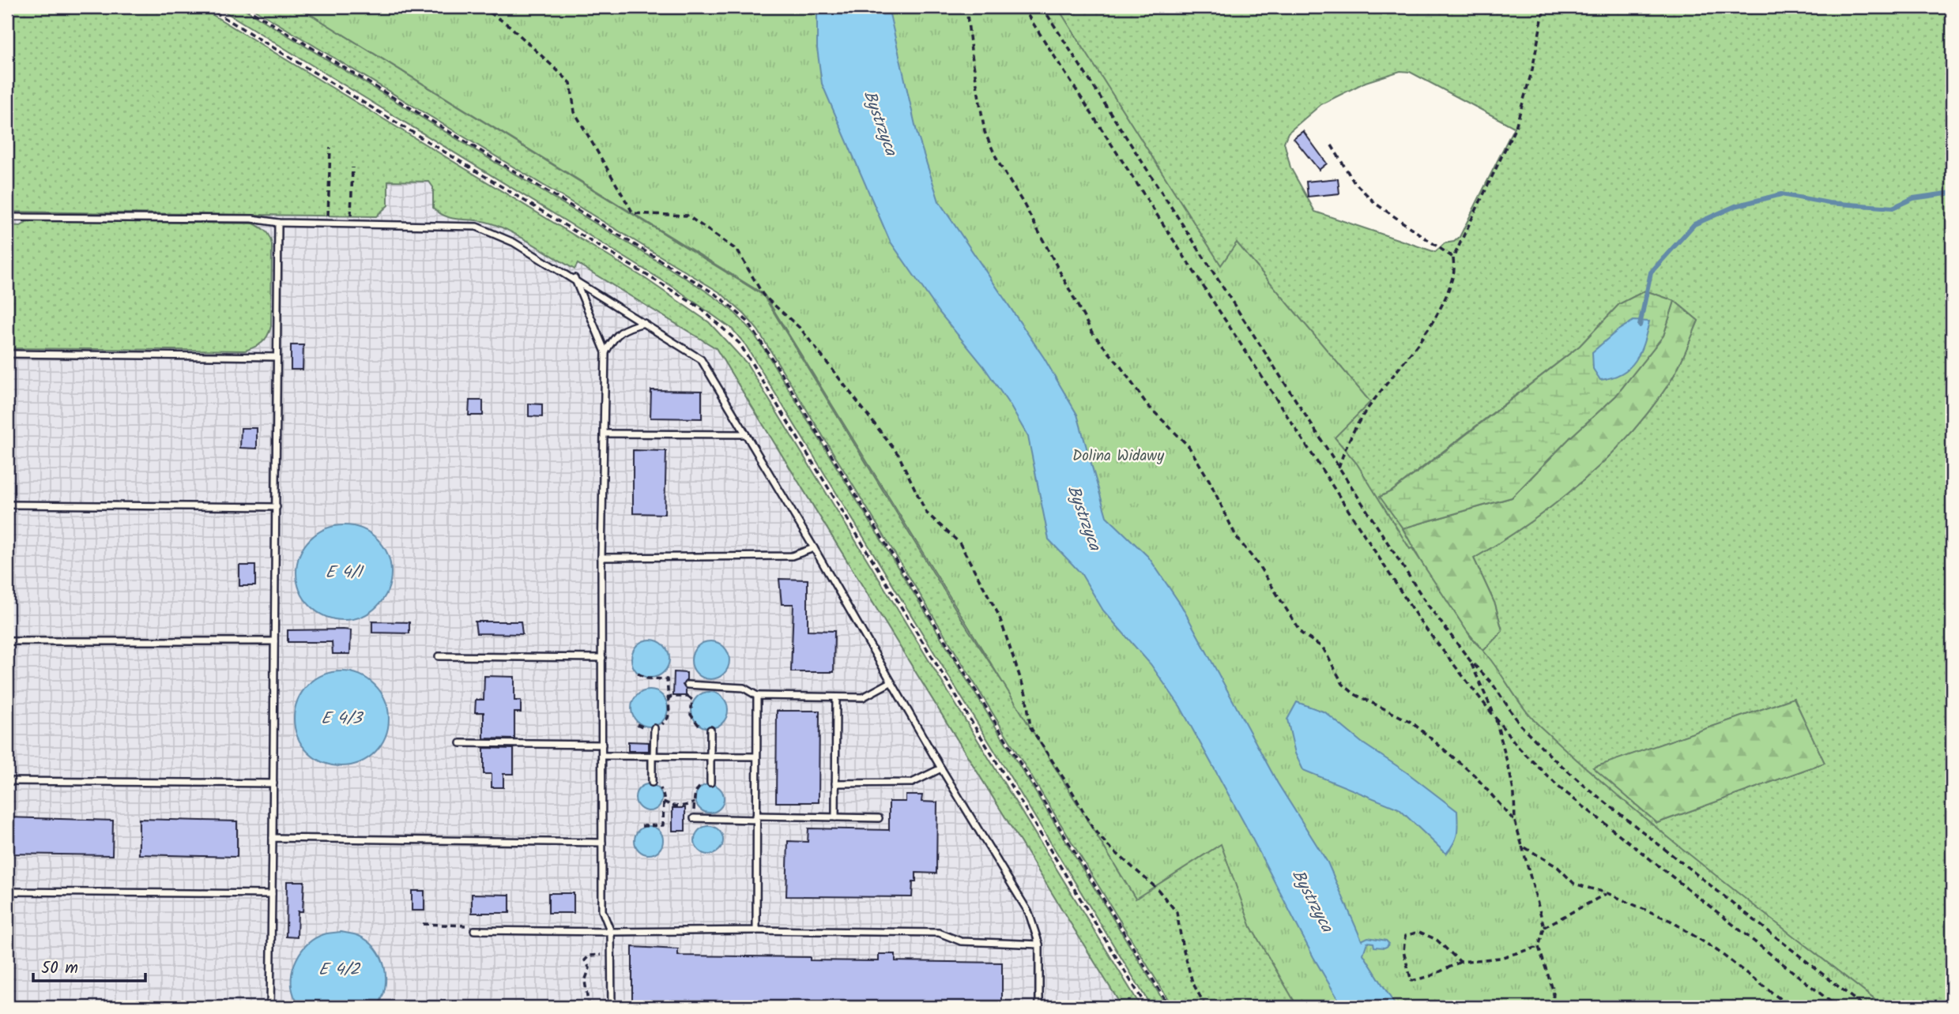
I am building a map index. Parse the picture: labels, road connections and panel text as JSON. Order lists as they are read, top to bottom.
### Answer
{
  "water": [
    "Bystrzyca",
    "E 4/1",
    "E 4/3",
    "E 4/2"
  ],
  "parks": ["Dolina Widawy"],
  "scale_bar": "50 m"
}
